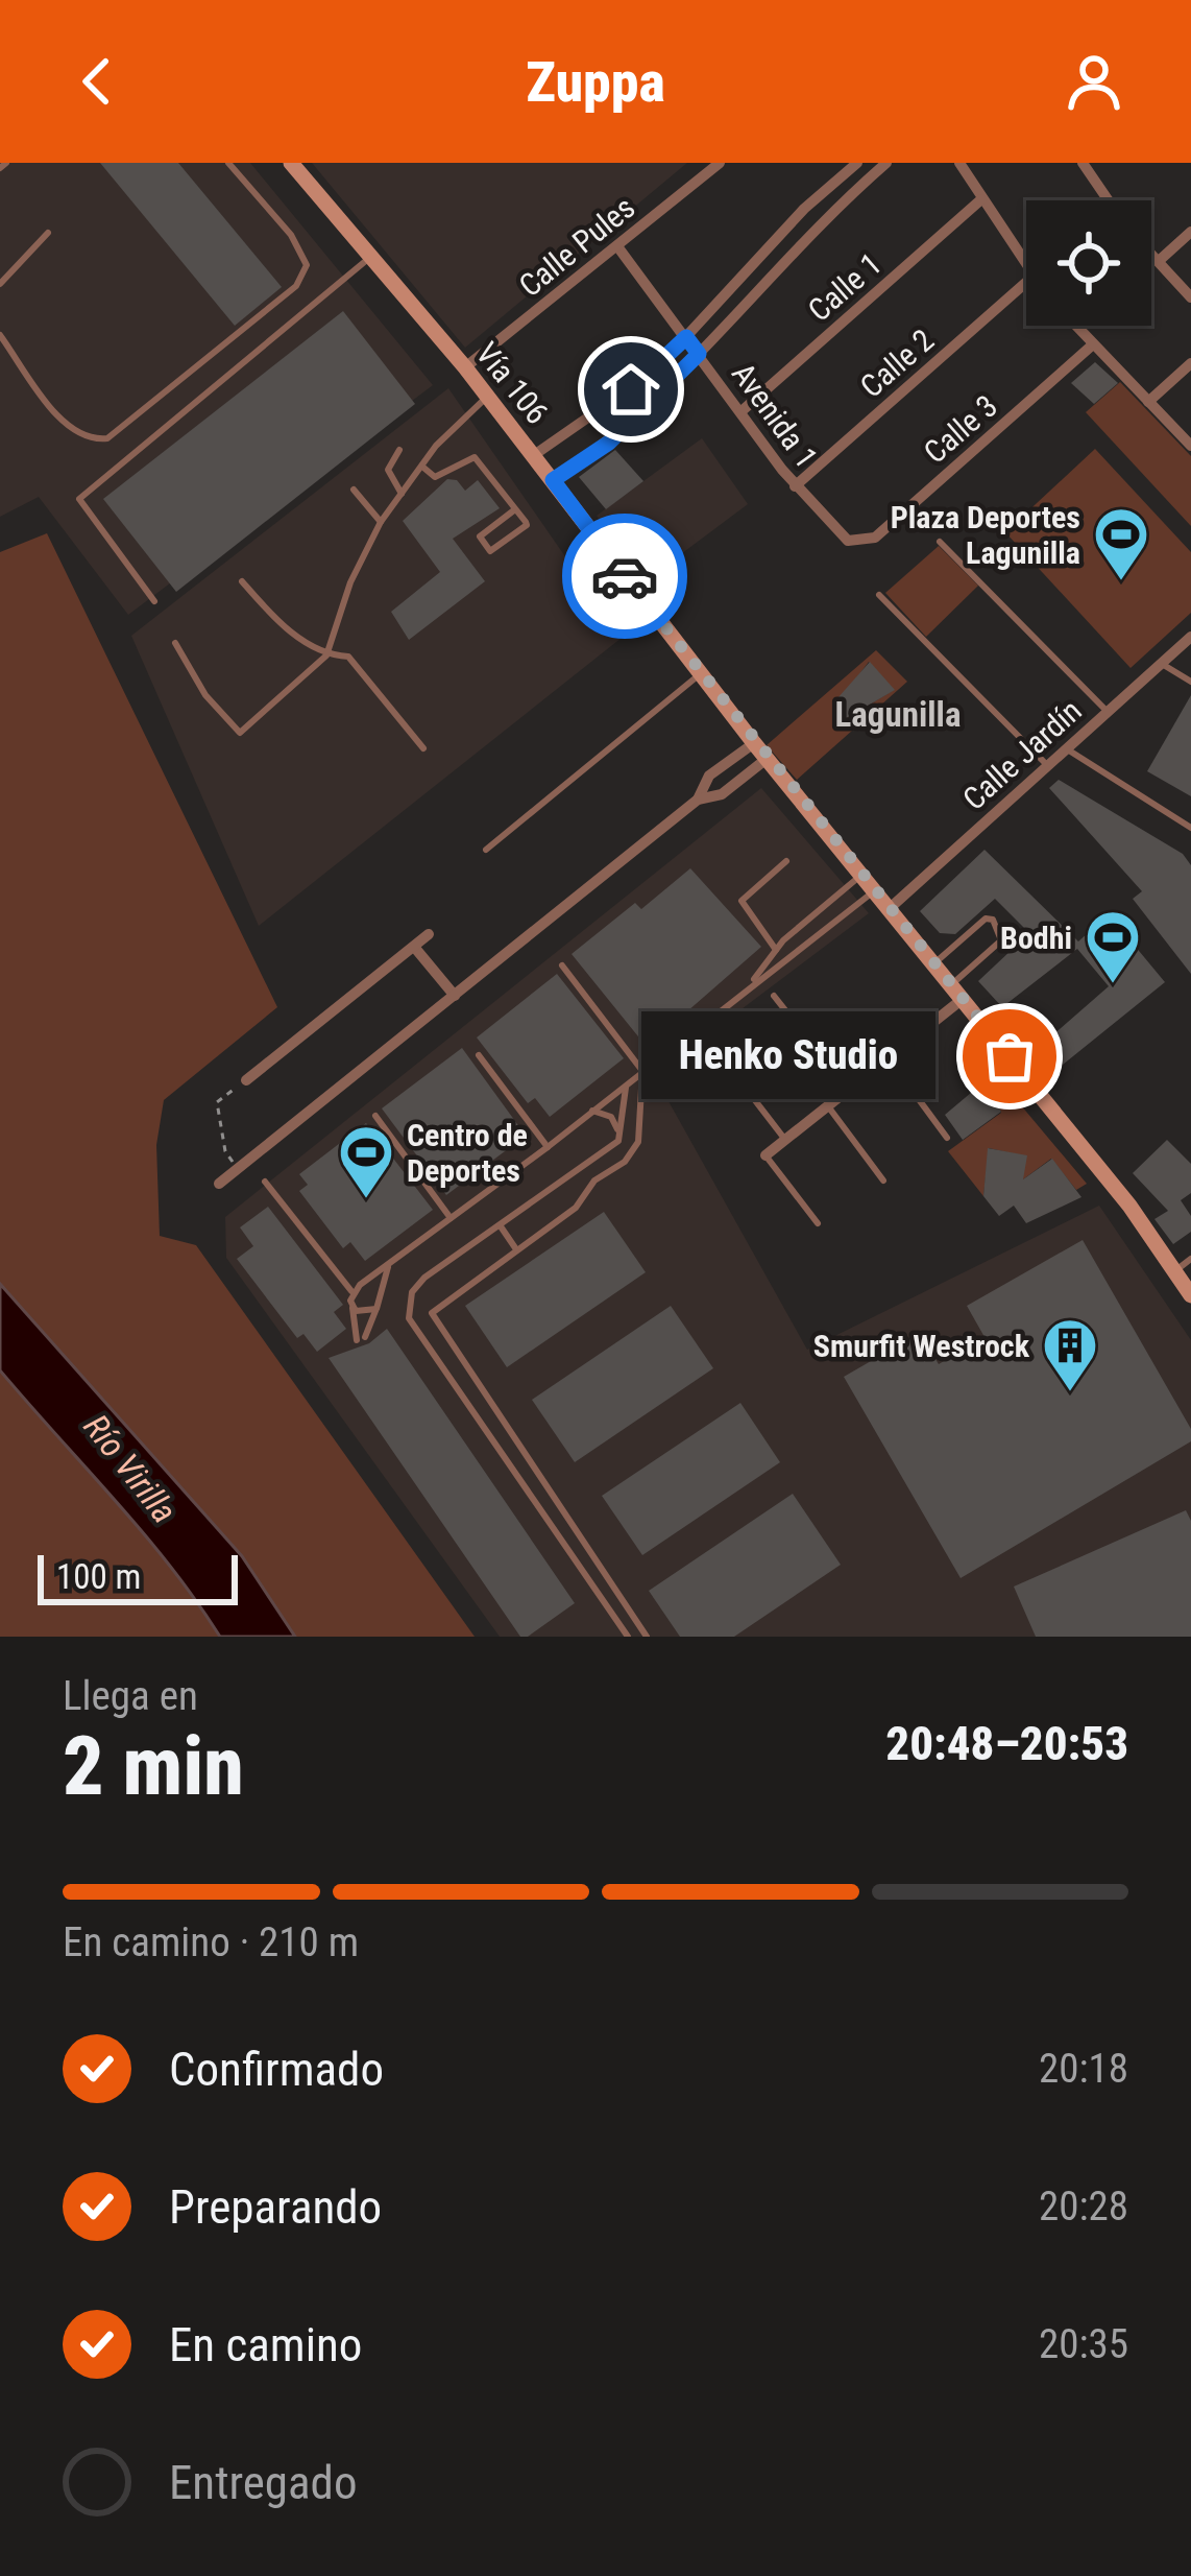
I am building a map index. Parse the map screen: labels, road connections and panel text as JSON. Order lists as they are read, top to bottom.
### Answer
{
  "streets": {
    "main road": ["Vía 106"],
    "street": [
      "Calle Pules",
      "Calle 1",
      "Calle 2",
      "Avenida 1",
      "Calle 3",
      "Calle Jardín"
    ]
  },
  "crossings": [
    ["Calle Pules", "Vía 106"],
    ["Calle Pules", "Avenida 1"],
    ["Calle 1", "Avenida 1"],
    ["Calle 2", "Avenida 1"],
    ["Vía 106", "Calle Jardín"],
    ["Avenida 1", "Calle 3"]
  ],
  "districts": ["Lagunilla"],
  "water": ["Río Virilla"],
  "places": {
    "sports": ["Plaza Deportes Lagunilla", "Bodhi", "Centro de Deportes"],
    "other": ["Henko Studio"],
    "building": ["Smurfit Westrock"]
  },
  "scale_bar": "100 m",
  "page": {
    "header": "Zuppa",
    "bubble": "Henko Studio",
    "scale": "100 m",
    "heading": ["2 min", "Llega en", "20:48–20:53"],
    "bar": "En camino · 210 m",
    "list": [
      ["Confirmado", "20:18"],
      ["Preparando", "20:28"],
      ["En camino", "20:35"],
      "Entregado"
    ]
  }
}
